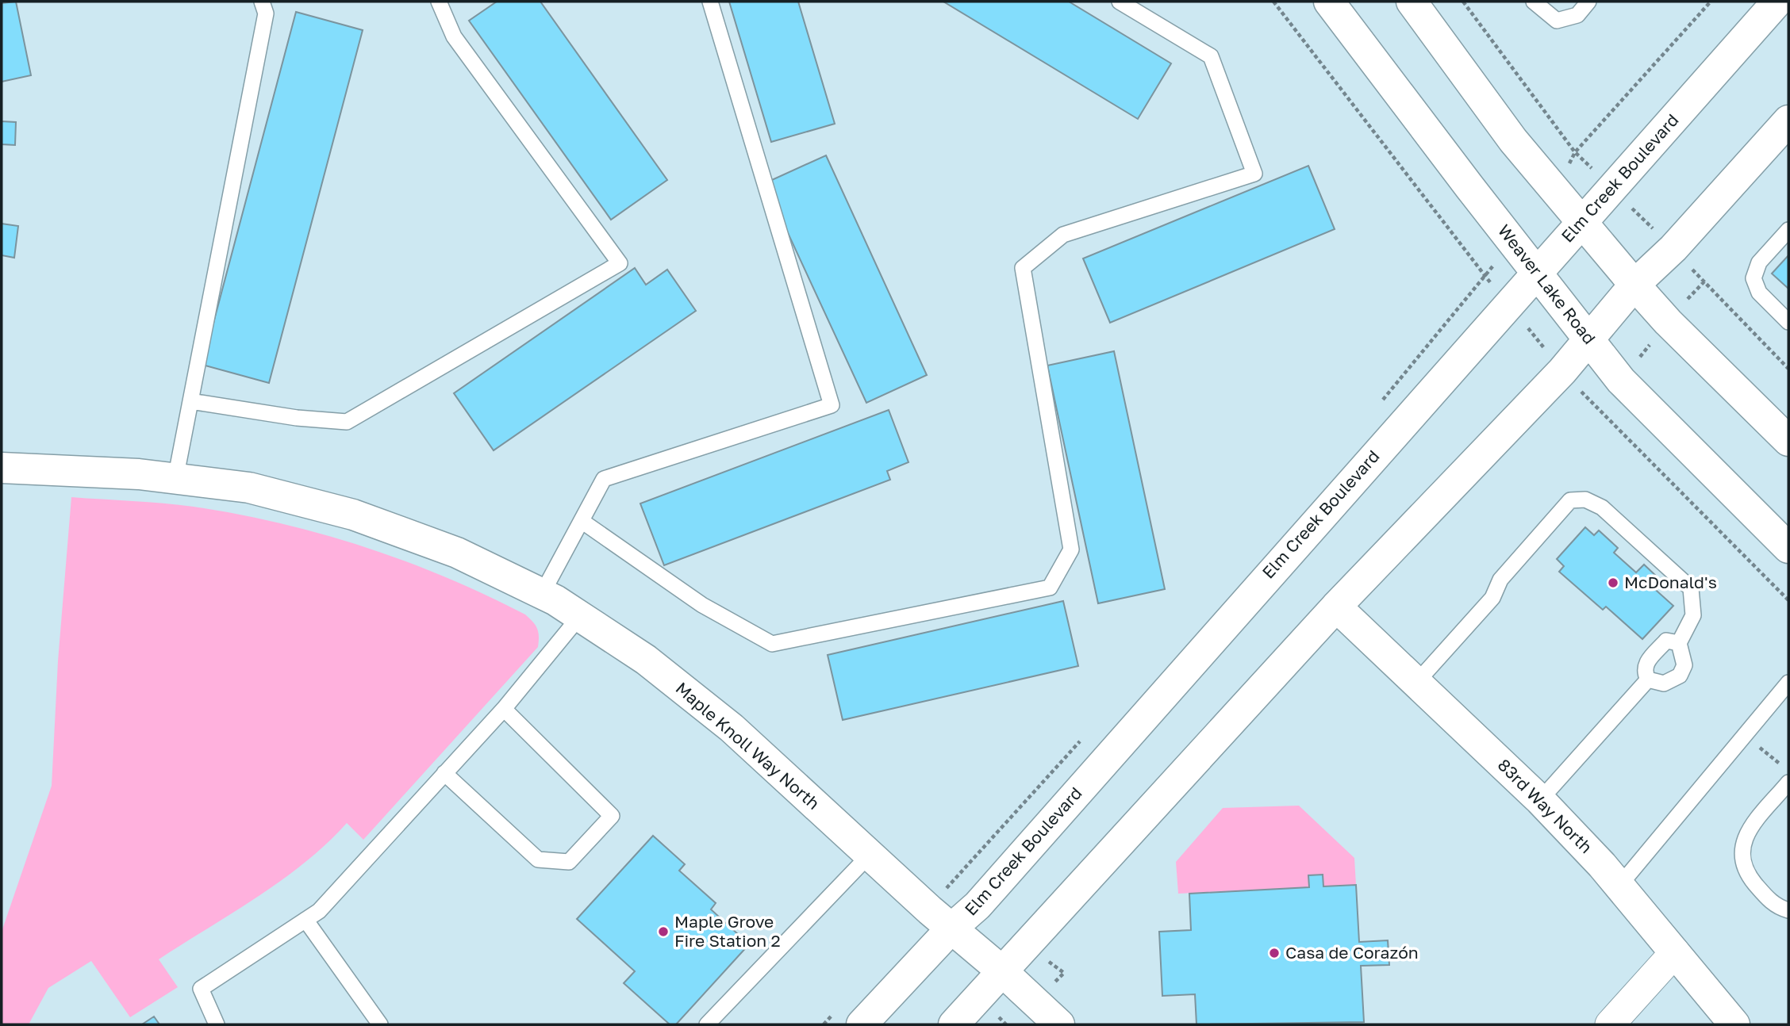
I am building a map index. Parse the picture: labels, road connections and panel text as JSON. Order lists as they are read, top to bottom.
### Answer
{
  "streets": {
    "main road": [
      "Elm Creek Boulevard",
      "Weaver Lake Road",
      "Maple Knoll Way North",
      "83rd Way North"
    ]
  },
  "crossings": [
    ["Elm Creek Boulevard", "Weaver Lake Road"],
    ["Elm Creek Boulevard", "Maple Knoll Way North"]
  ],
  "places": ["McDonald's", "Maple Grove Fire Station 2", "Casa de Corazón"]
}
